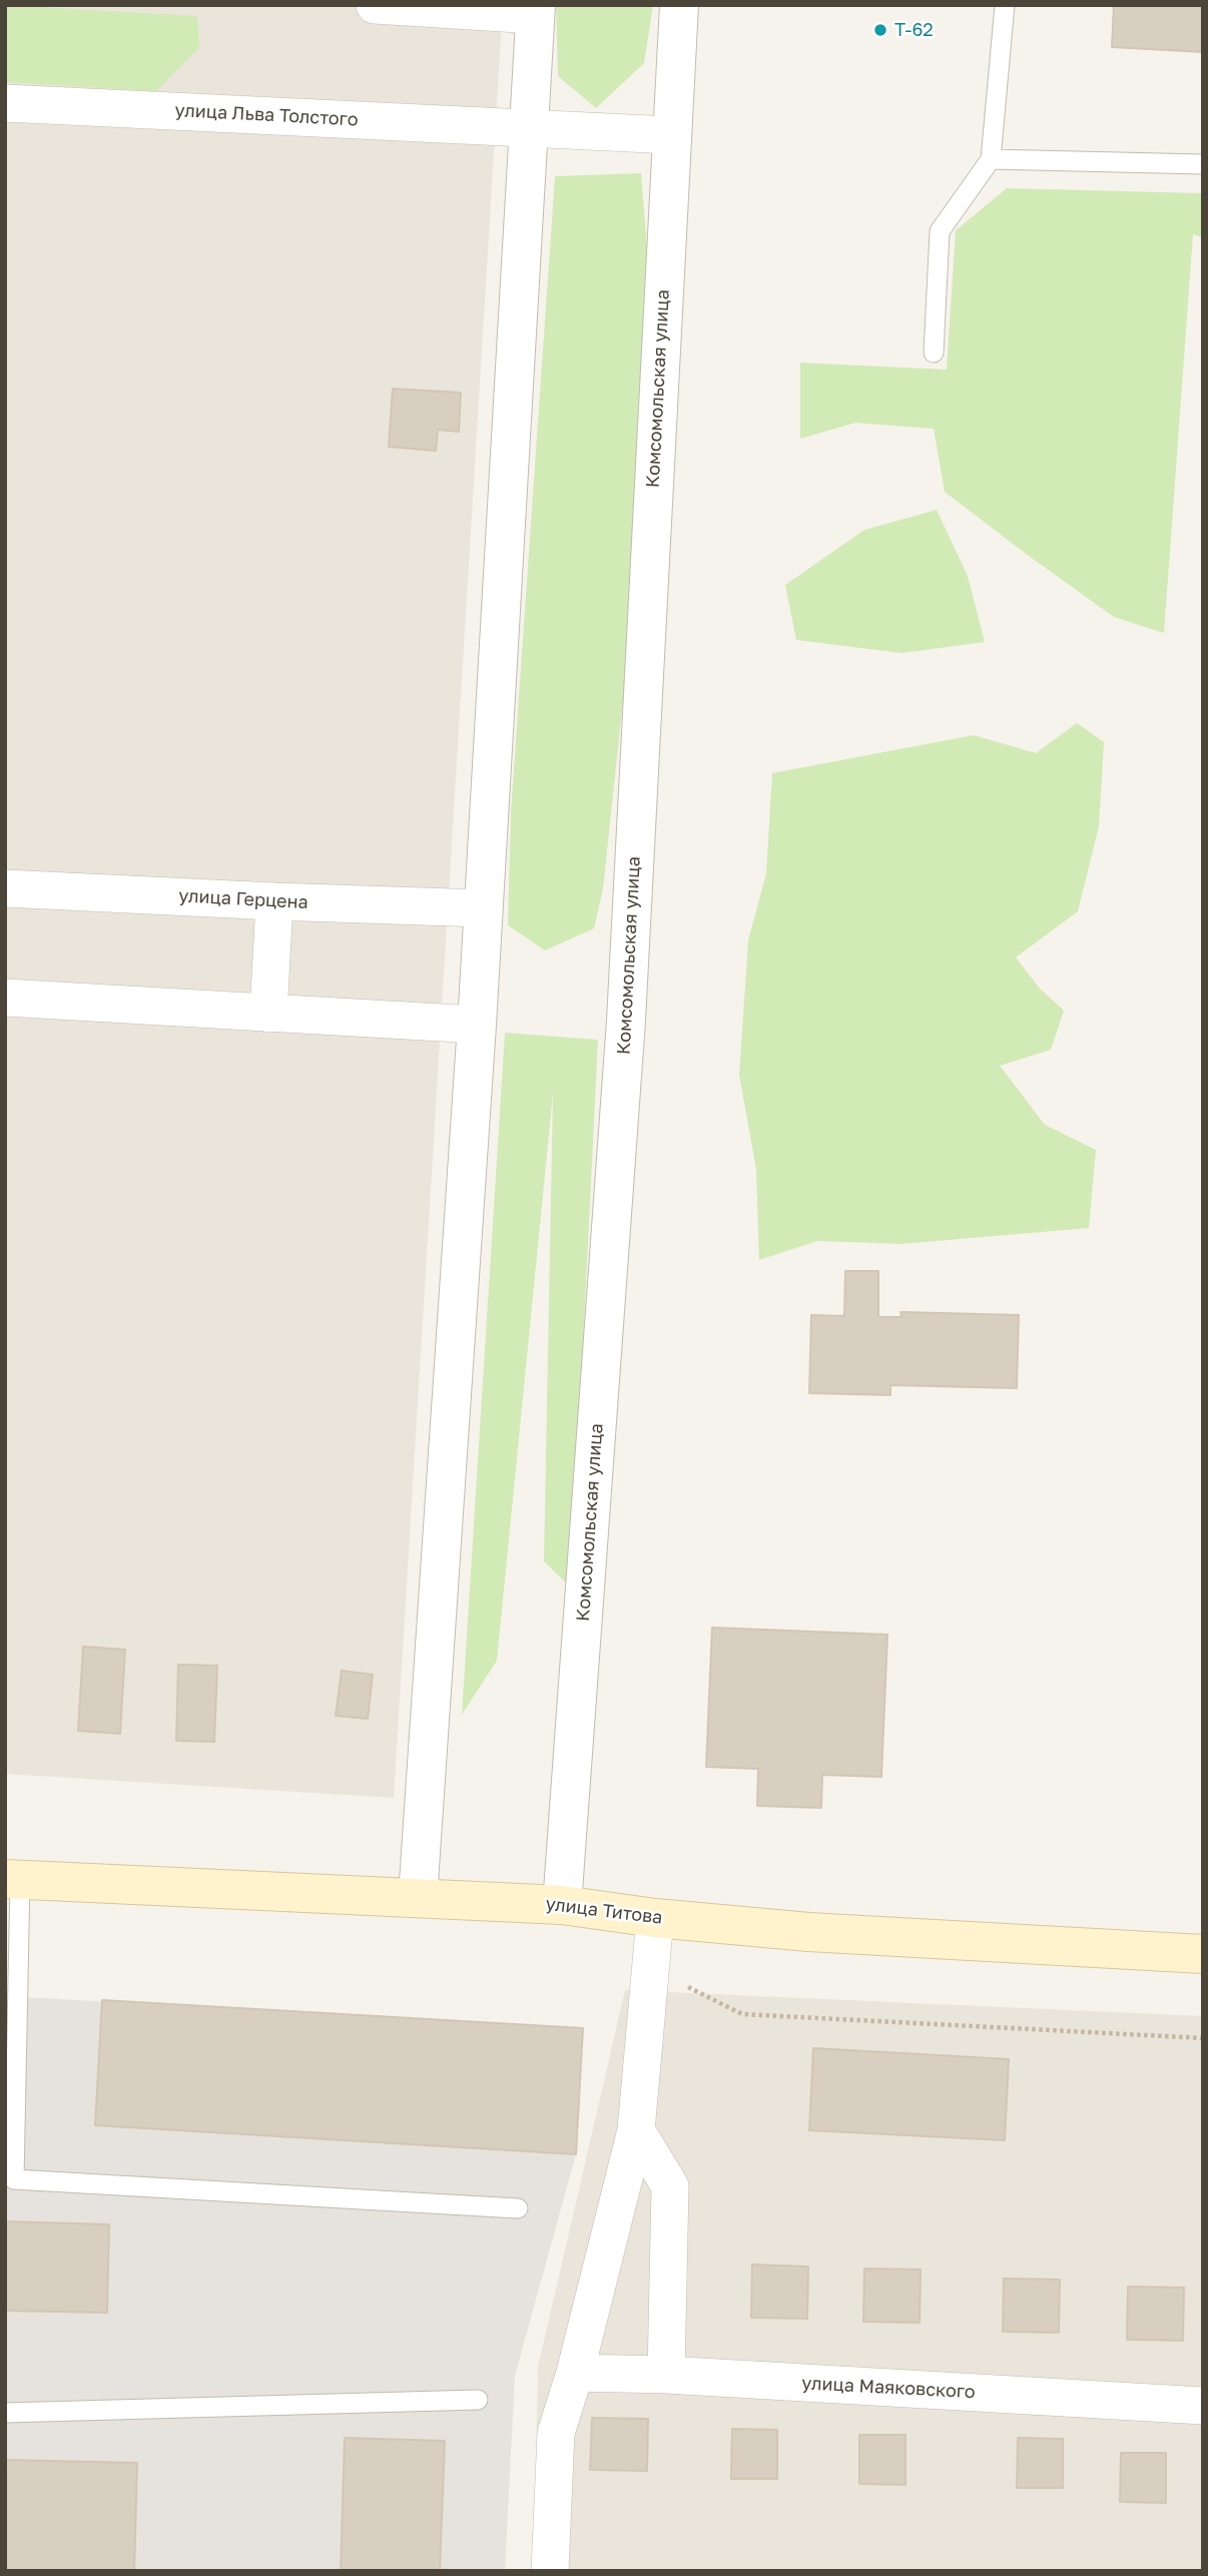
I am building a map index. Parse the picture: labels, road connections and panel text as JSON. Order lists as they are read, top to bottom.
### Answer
{
  "streets": {
    "main road": ["улица Титова"],
    "street": [
      "улица Льва Толстого",
      "Комсомольская улица",
      "улица Герцена",
      "улица Маяковского"
    ]
  },
  "crossings": [
    ["улица Льва Толстого", "Комсомольская улица"],
    ["Комсомольская улица", "улица Титова"]
  ],
  "places": ["Т-62"]
}
